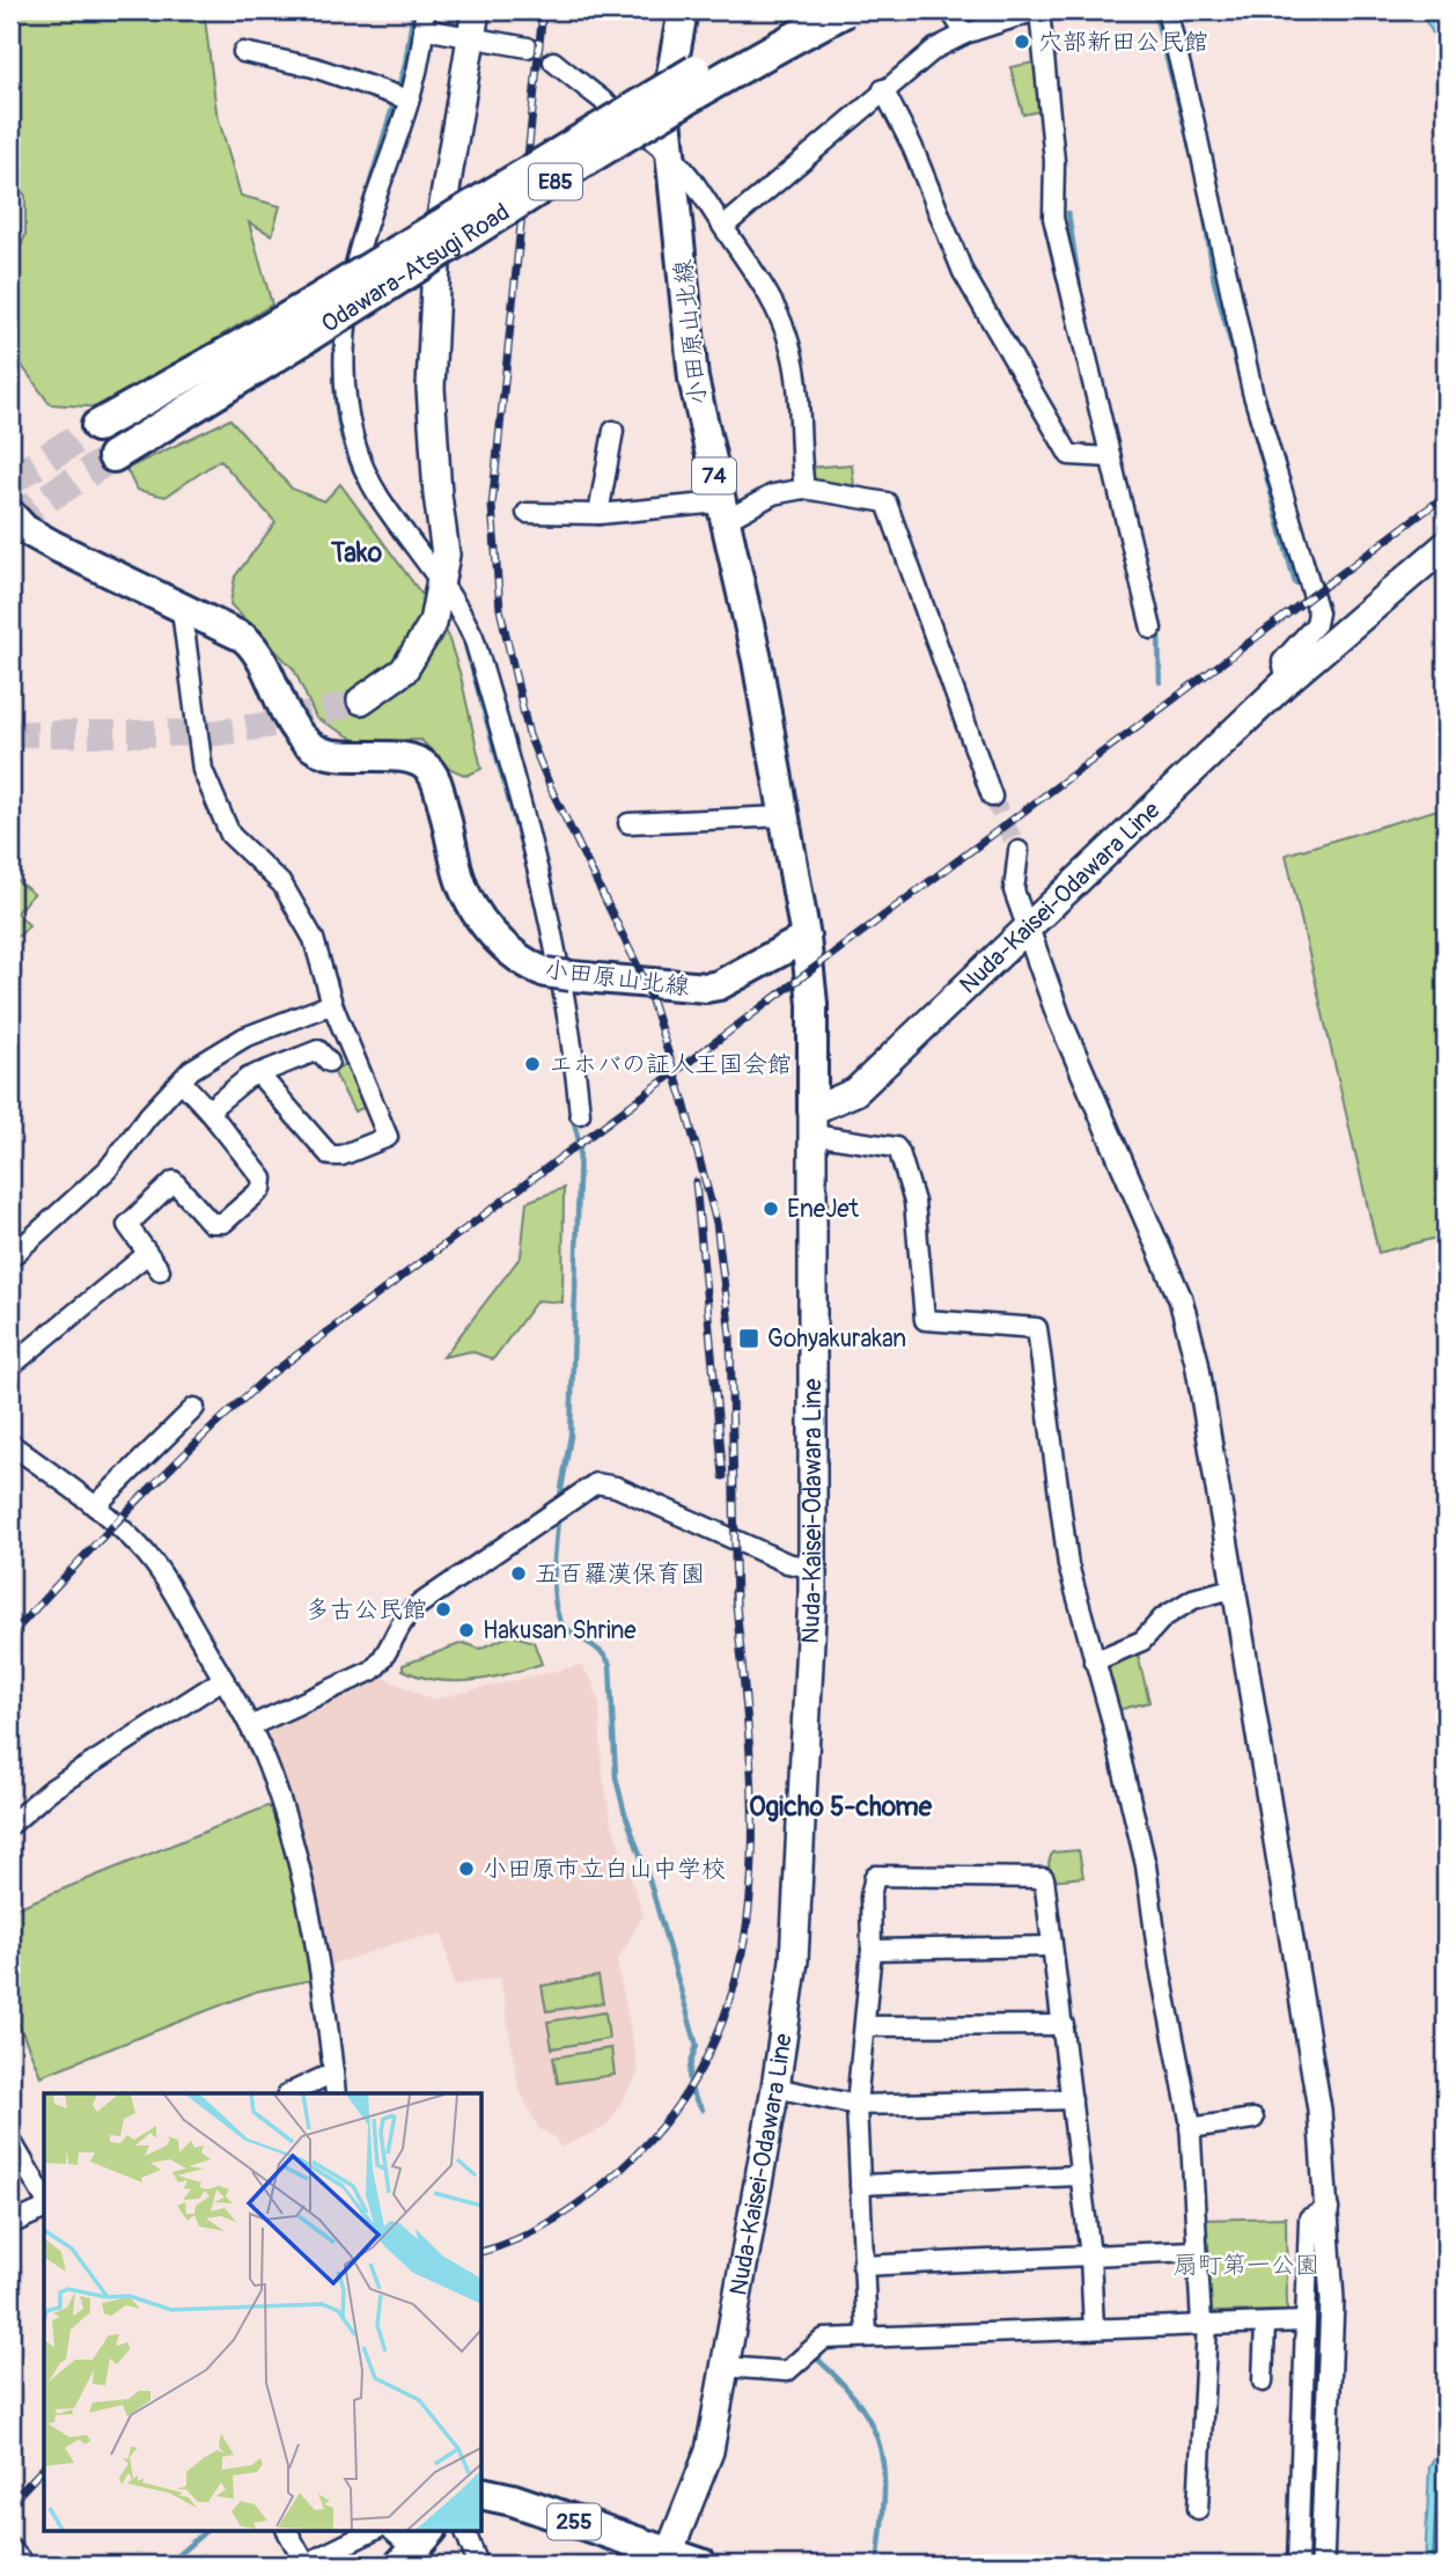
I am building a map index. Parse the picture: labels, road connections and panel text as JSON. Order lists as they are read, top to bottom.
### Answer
{
  "streets": {
    "highway": ["E85", "Odawara-Atsugi Road", "255"],
    "main road": ["小田原山北線", "74", "Nuda-Kaisei-Odawara Line"]
  },
  "crossings": [
    ["小田原山北線", "Nuda-Kaisei-Odawara Line"],
    ["Nuda-Kaisei-Odawara Line", "255"]
  ],
  "districts": ["Tako", "Ogicho 5-chome"],
  "parks": ["扇町第一公園"],
  "places": {
    "other": [
      "穴部新田公民館",
      "エホバの証人王国会館",
      "EneJet",
      "五百羅漢保育園",
      "多古公民館",
      "Hakusan Shrine",
      "小田原市立白山中学校"
    ],
    "transit": ["Gohyakurakan"]
  }
}
